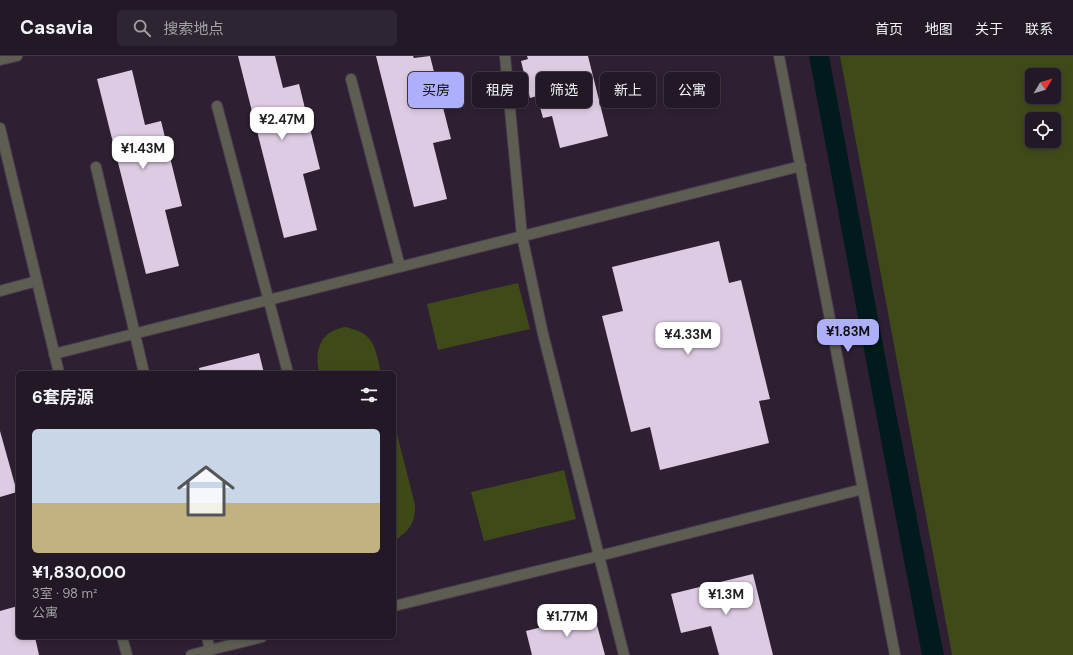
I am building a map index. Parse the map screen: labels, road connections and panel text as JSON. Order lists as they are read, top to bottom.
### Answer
{
  "north": "top right",
  "page": {
    "header": "Casavia",
    "search": "搜索地点",
    "nav": [
      "首页",
      "地图",
      "关于",
      "联系"
    ],
    "chip": [
      "买房",
      "租房",
      "筛选",
      "新上",
      "公寓"
    ],
    "price": [
      "¥2.47M",
      "¥1.43M",
      "¥1.83M",
      "¥4.33M",
      "¥1.3M",
      "¥1.77M"
    ],
    "heading": "6套房源",
    "list": [
      {
        "name": "¥1,830,000",
        "note": "3室 · 98 m² · 公寓"
      }
    ]
  }
}
